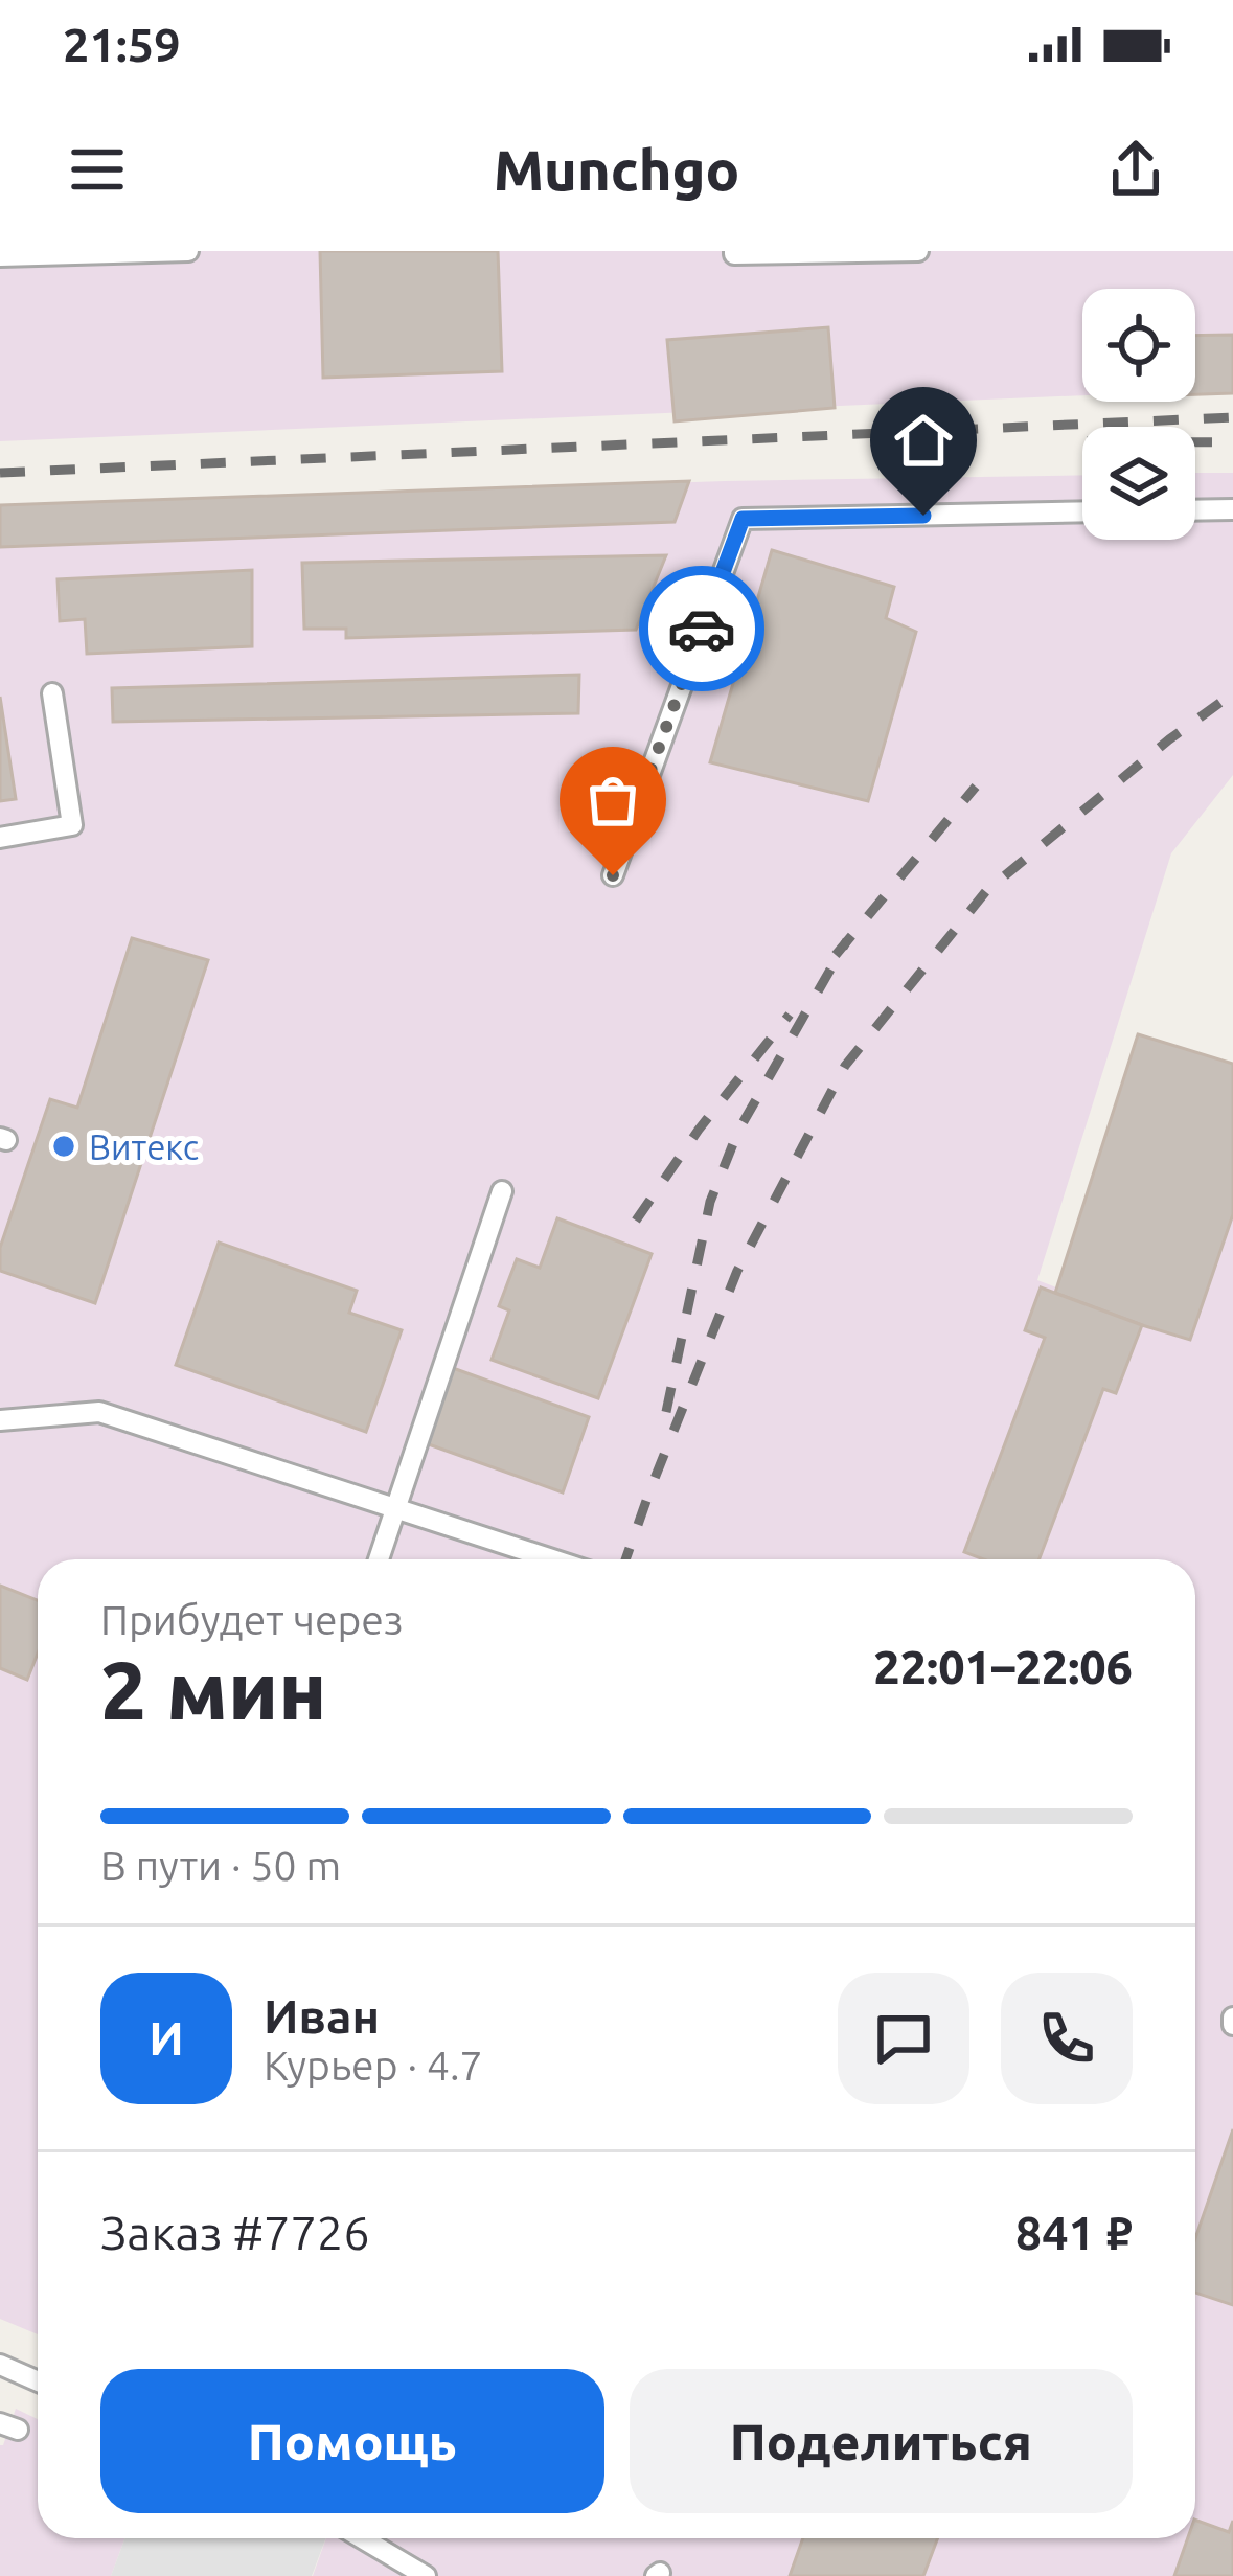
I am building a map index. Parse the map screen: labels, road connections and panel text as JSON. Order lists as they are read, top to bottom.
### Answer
{
  "places": ["Витекс"],
  "page": {
    "status": "21:59",
    "header": "Munchgo",
    "heading": ["2 мин", "Прибудет через", "22:01–22:06"],
    "panel": [
      "Иван",
      "Курьер · 4.7",
      "Заказ #7726",
      "841 ₽"
    ],
    "bar": "В пути · 50 m",
    "round": "И",
    "buttons": ["Помощь", "Поделиться"]
  }
}
